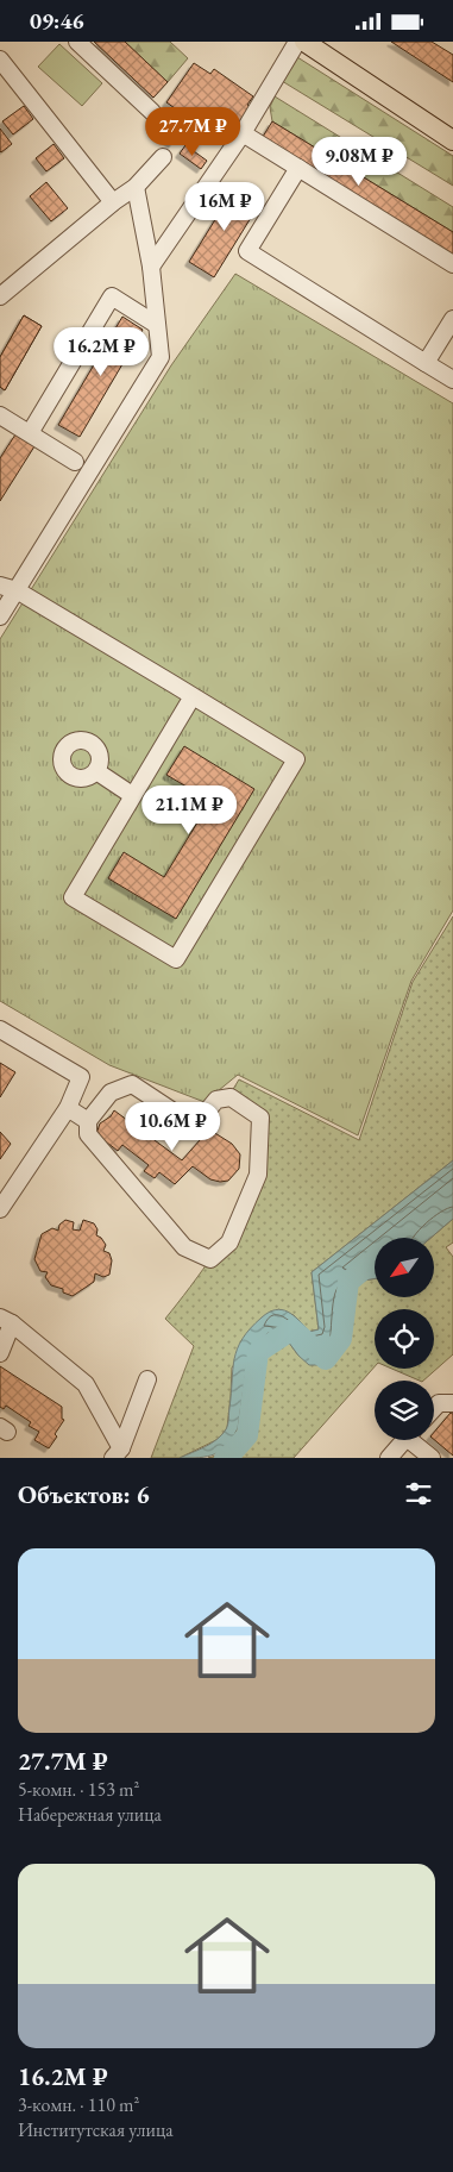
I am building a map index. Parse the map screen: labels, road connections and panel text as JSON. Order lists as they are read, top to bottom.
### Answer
{
  "north": "bottom left",
  "page": {
    "status": "09:46",
    "price": [
      "27.7M ₽",
      "9.08M ₽",
      "16M ₽",
      "16.2M ₽",
      "21.1M ₽",
      "10.6M ₽"
    ],
    "heading": "Объектов: 6",
    "list": [
      {
        "name": "27.7M ₽",
        "note": "5-комн. · 153 m² · Набережная улица"
      },
      {
        "name": "16.2M ₽",
        "note": "3-комн. · 110 m² · Институтская улица"
      }
    ]
  }
}
